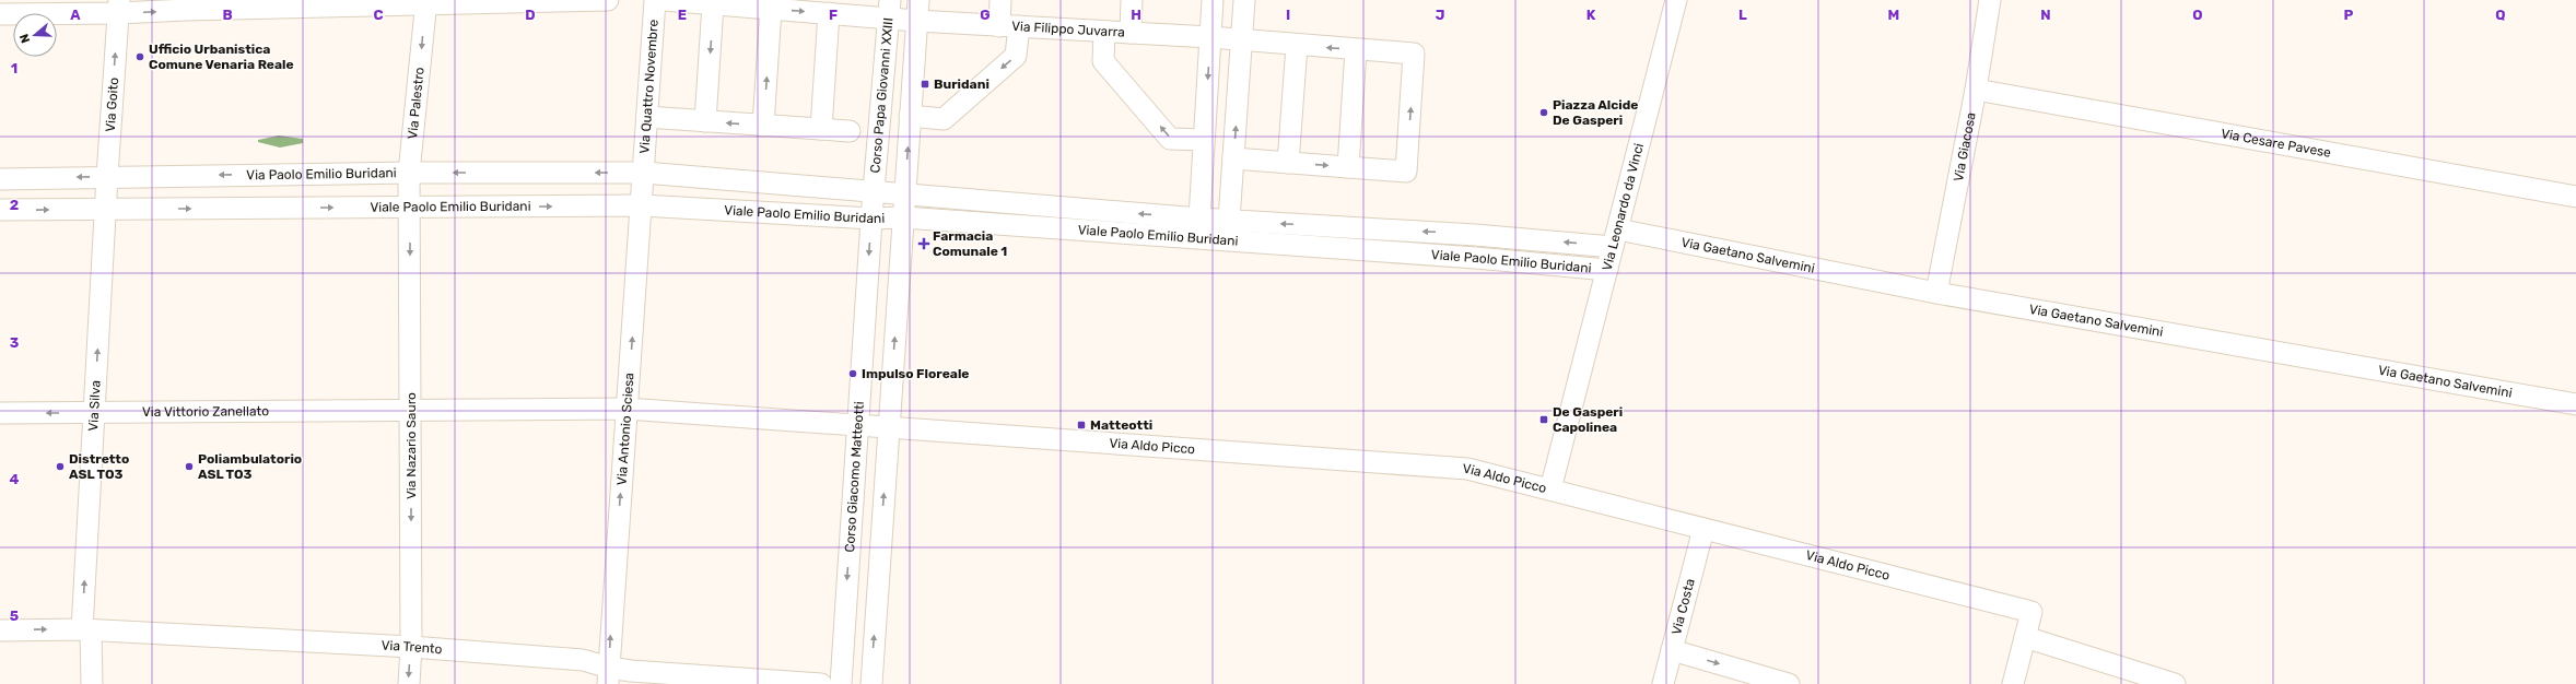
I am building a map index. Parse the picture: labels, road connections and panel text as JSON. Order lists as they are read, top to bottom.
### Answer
{
  "streets": {
    "street": [
      "Via Filippo Juvarra",
      "Via Quattro Novembre",
      "Corso Papa Giovanni XXIII",
      "Via Palestro",
      "Via Goito",
      "Via Cesare Pavese",
      "Via Giacosa",
      "Via Paolo Emilio Buridani",
      "Viale Paolo Emilio Buridani",
      "Via Leonardo da Vinci",
      "Via Gaetano Salvemini",
      "Via Silva",
      "Via Vittorio Zanellato",
      "Via Antonio Sciesa",
      "Via Nazario Sauro",
      "Via Aldo Picco",
      "Corso Giacomo Matteotti",
      "Via Costa",
      "Via Trento"
    ]
  },
  "crossings": [
    ["Via Filippo Juvarra", "Corso Papa Giovanni XXIII"],
    ["Via Quattro Novembre", "Via Paolo Emilio Buridani"],
    ["Via Quattro Novembre", "Viale Paolo Emilio Buridani"],
    ["Via Quattro Novembre", "Via Antonio Sciesa"],
    ["Corso Papa Giovanni XXIII", "Viale Paolo Emilio Buridani"],
    ["Corso Papa Giovanni XXIII", "Corso Giacomo Matteotti"],
    ["Via Palestro", "Via Paolo Emilio Buridani"],
    ["Via Palestro", "Viale Paolo Emilio Buridani"],
    ["Via Palestro", "Via Nazario Sauro"],
    ["Via Goito", "Via Paolo Emilio Buridani"],
    ["Via Goito", "Viale Paolo Emilio Buridani"],
    ["Via Goito", "Via Silva"],
    ["Via Cesare Pavese", "Via Giacosa"],
    ["Via Giacosa", "Via Gaetano Salvemini"],
    ["Via Paolo Emilio Buridani", "Viale Paolo Emilio Buridani"],
    ["Via Paolo Emilio Buridani", "Via Antonio Sciesa"],
    ["Viale Paolo Emilio Buridani", "Via Leonardo da Vinci"],
    ["Viale Paolo Emilio Buridani", "Via Gaetano Salvemini"],
    ["Viale Paolo Emilio Buridani", "Via Silva"],
    ["Viale Paolo Emilio Buridani", "Via Antonio Sciesa"],
    ["Viale Paolo Emilio Buridani", "Via Nazario Sauro"],
    ["Viale Paolo Emilio Buridani", "Corso Giacomo Matteotti"],
    ["Via Leonardo da Vinci", "Via Gaetano Salvemini"],
    ["Via Leonardo da Vinci", "Via Aldo Picco"],
    ["Via Silva", "Via Vittorio Zanellato"],
    ["Via Silva", "Via Trento"],
    ["Via Vittorio Zanellato", "Via Antonio Sciesa"],
    ["Via Vittorio Zanellato", "Via Nazario Sauro"],
    ["Via Vittorio Zanellato", "Via Aldo Picco"],
    ["Via Antonio Sciesa", "Via Aldo Picco"],
    ["Via Antonio Sciesa", "Via Trento"],
    ["Via Nazario Sauro", "Via Trento"],
    ["Via Aldo Picco", "Corso Giacomo Matteotti"],
    ["Via Aldo Picco", "Via Costa"]
  ],
  "one_way": [
    "Via Palestro",
    "Via Goito",
    "Via Silva",
    "Via Antonio Sciesa",
    "Via Nazario Sauro"
  ],
  "places": {
    "other": [
      "Ufficio Urbanistica Comune Venaria Reale",
      "Piazza Alcide De Gasperi",
      "Impulso Floreale",
      "Distretto ASL TO3",
      "Poliambulatorio ASL TO3"
    ],
    "transit": ["Buridani", "De Gasperi Capolinea", "Matteotti"],
    "health": ["Farmacia Comunale 1"]
  },
  "north": "left",
  "grid": {
    "columns": [
      "A",
      "B",
      "C",
      "D",
      "E",
      "F",
      "G",
      "H",
      "I",
      "J",
      "K",
      "L",
      "M",
      "N",
      "O",
      "P",
      "Q"
    ],
    "rows": [
      "1",
      "2",
      "3",
      "4",
      "5"
    ]
  }
}
